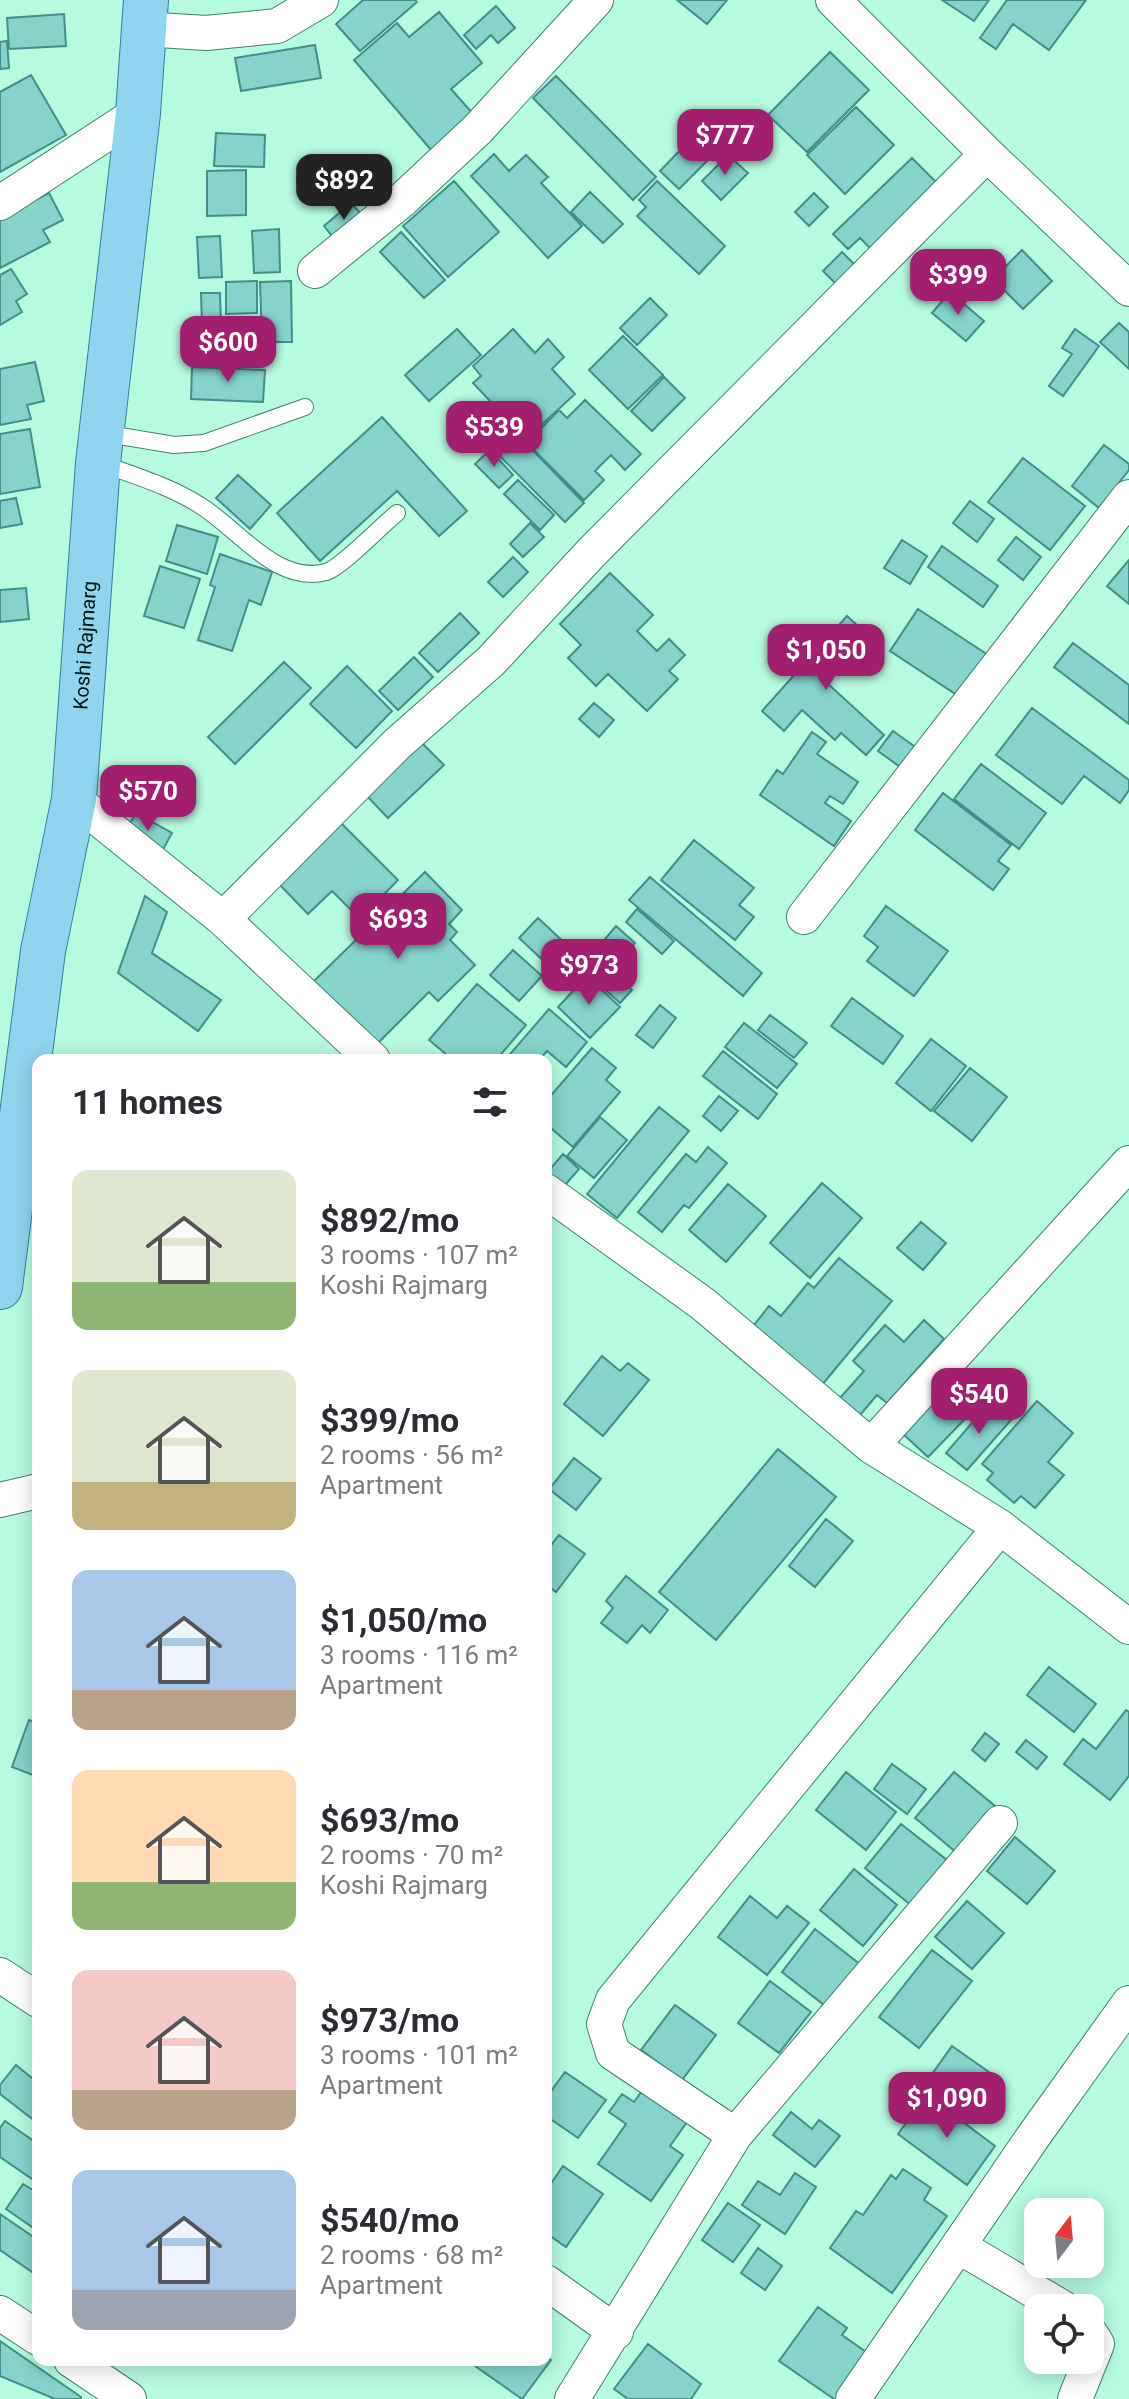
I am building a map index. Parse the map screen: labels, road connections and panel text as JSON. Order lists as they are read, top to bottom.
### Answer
{
  "streets": {
    "main road": ["Koshi Rajmarg"]
  },
  "north": "top",
  "page": {
    "price": [
      "$777",
      "$892",
      "$399",
      "$600",
      "$539",
      "$1,050",
      "$570",
      "$693",
      "$973",
      "$540",
      "$1,090"
    ],
    "heading": "11 homes",
    "list": [
      {
        "name": "$892/mo",
        "note": "3 rooms · 107 m² · Koshi Rajmarg"
      },
      {
        "name": "$399/mo",
        "note": "2 rooms · 56 m² · Apartment"
      },
      {
        "name": "$1,050/mo",
        "note": "3 rooms · 116 m² · Apartment"
      },
      {
        "name": "$693/mo",
        "note": "2 rooms · 70 m² · Koshi Rajmarg"
      },
      {
        "name": "$973/mo",
        "note": "3 rooms · 101 m² · Apartment"
      },
      {
        "name": "$540/mo",
        "note": "2 rooms · 68 m² · Apartment"
      }
    ]
  }
}
